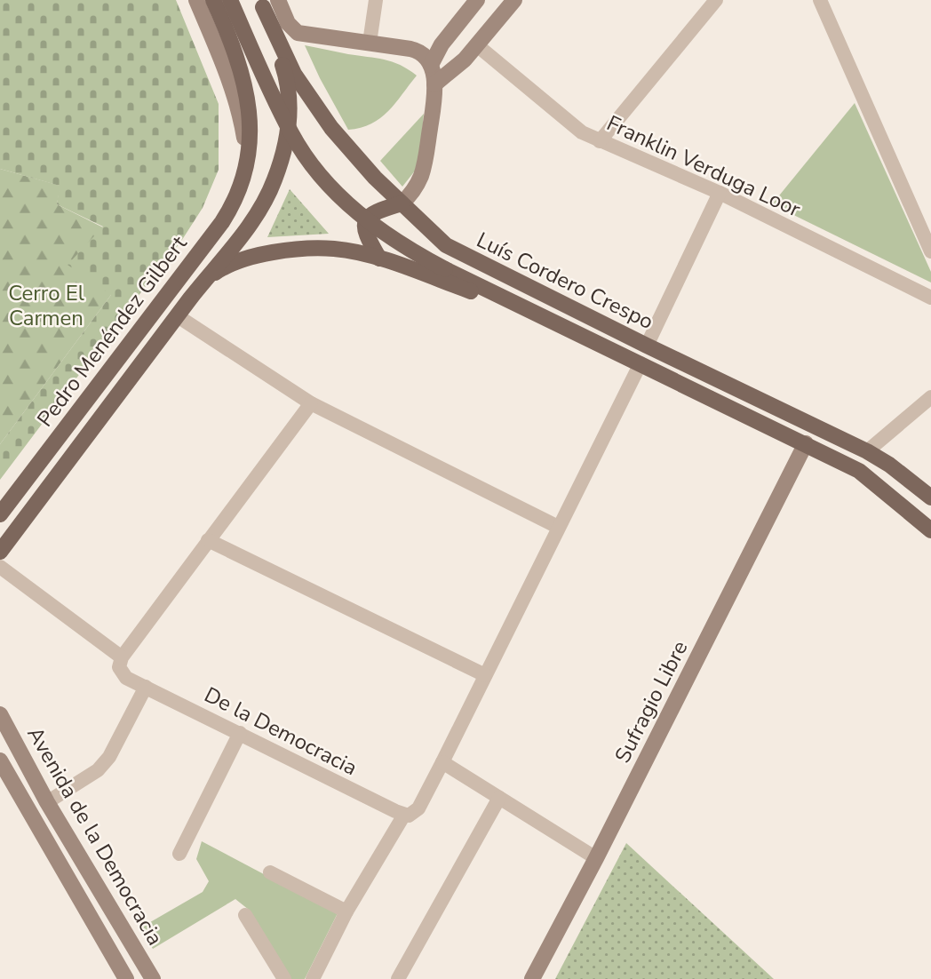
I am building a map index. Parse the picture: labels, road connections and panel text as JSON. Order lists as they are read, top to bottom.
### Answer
{
  "streets": {
    "main road": ["Luís Cordero Crespo", "Pedro Menéndez Gilbert"],
    "street": [
      "Franklin Verduga Loor",
      "Sufragio Libre",
      "De la Democracia",
      "Avenida de la Democracia"
    ]
  },
  "crossings": [
    ["Luís Cordero Crespo", "Pedro Menéndez Gilbert"]
  ],
  "parks": ["Cerro El Carmen"]
}
